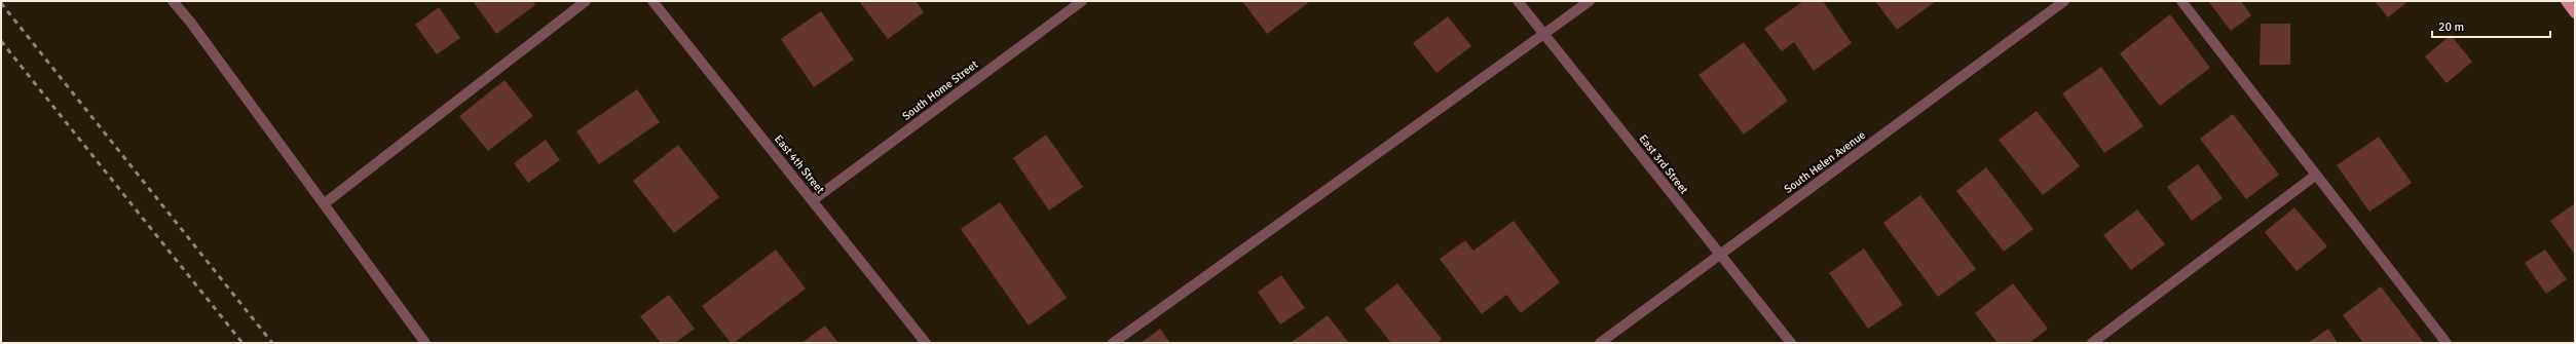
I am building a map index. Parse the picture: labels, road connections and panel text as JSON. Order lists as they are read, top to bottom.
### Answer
{
  "streets": {
    "street": [
      "South Home Street",
      "South Helen Avenue",
      "East 4th Street",
      "East 3rd Street"
    ]
  },
  "crossings": [
    ["South Home Street", "East 4th Street"],
    ["South Helen Avenue", "East 3rd Street"]
  ],
  "scale_bar": "20 m"
}
